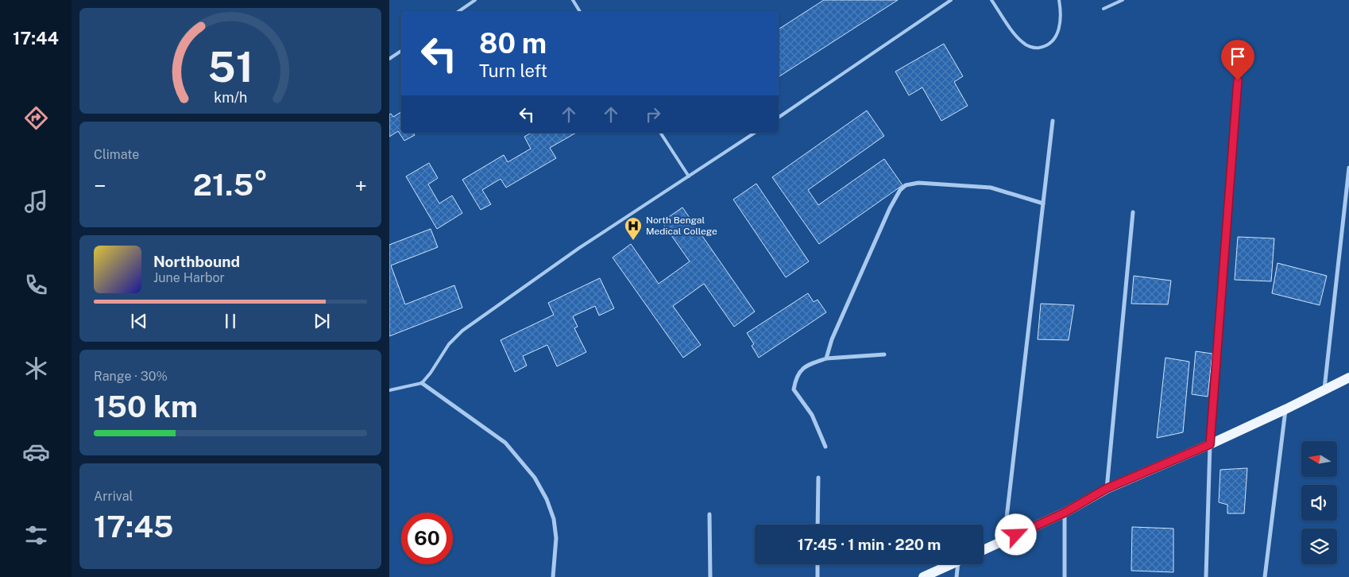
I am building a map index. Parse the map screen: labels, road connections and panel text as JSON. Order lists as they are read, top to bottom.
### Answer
{
  "places": {
    "hospital": ["North Bengal Medical College"]
  },
  "north": "left",
  "page": {
    "tabs": "17:44",
    "turn": ["80 m", "Turn left"],
    "tile": [
      "Climate",
      ["Range · 30%", "150 km"],
      ["Arrival", "17:45"]
    ],
    "heat": ["−", "21.5°", "+"],
    "song": ["Northbound", "June Harbor"],
    "limit": "60",
    "trip": "17:45 · 1 min · 220 m",
    "gauge": ["51", "km/h"]
  }
}
